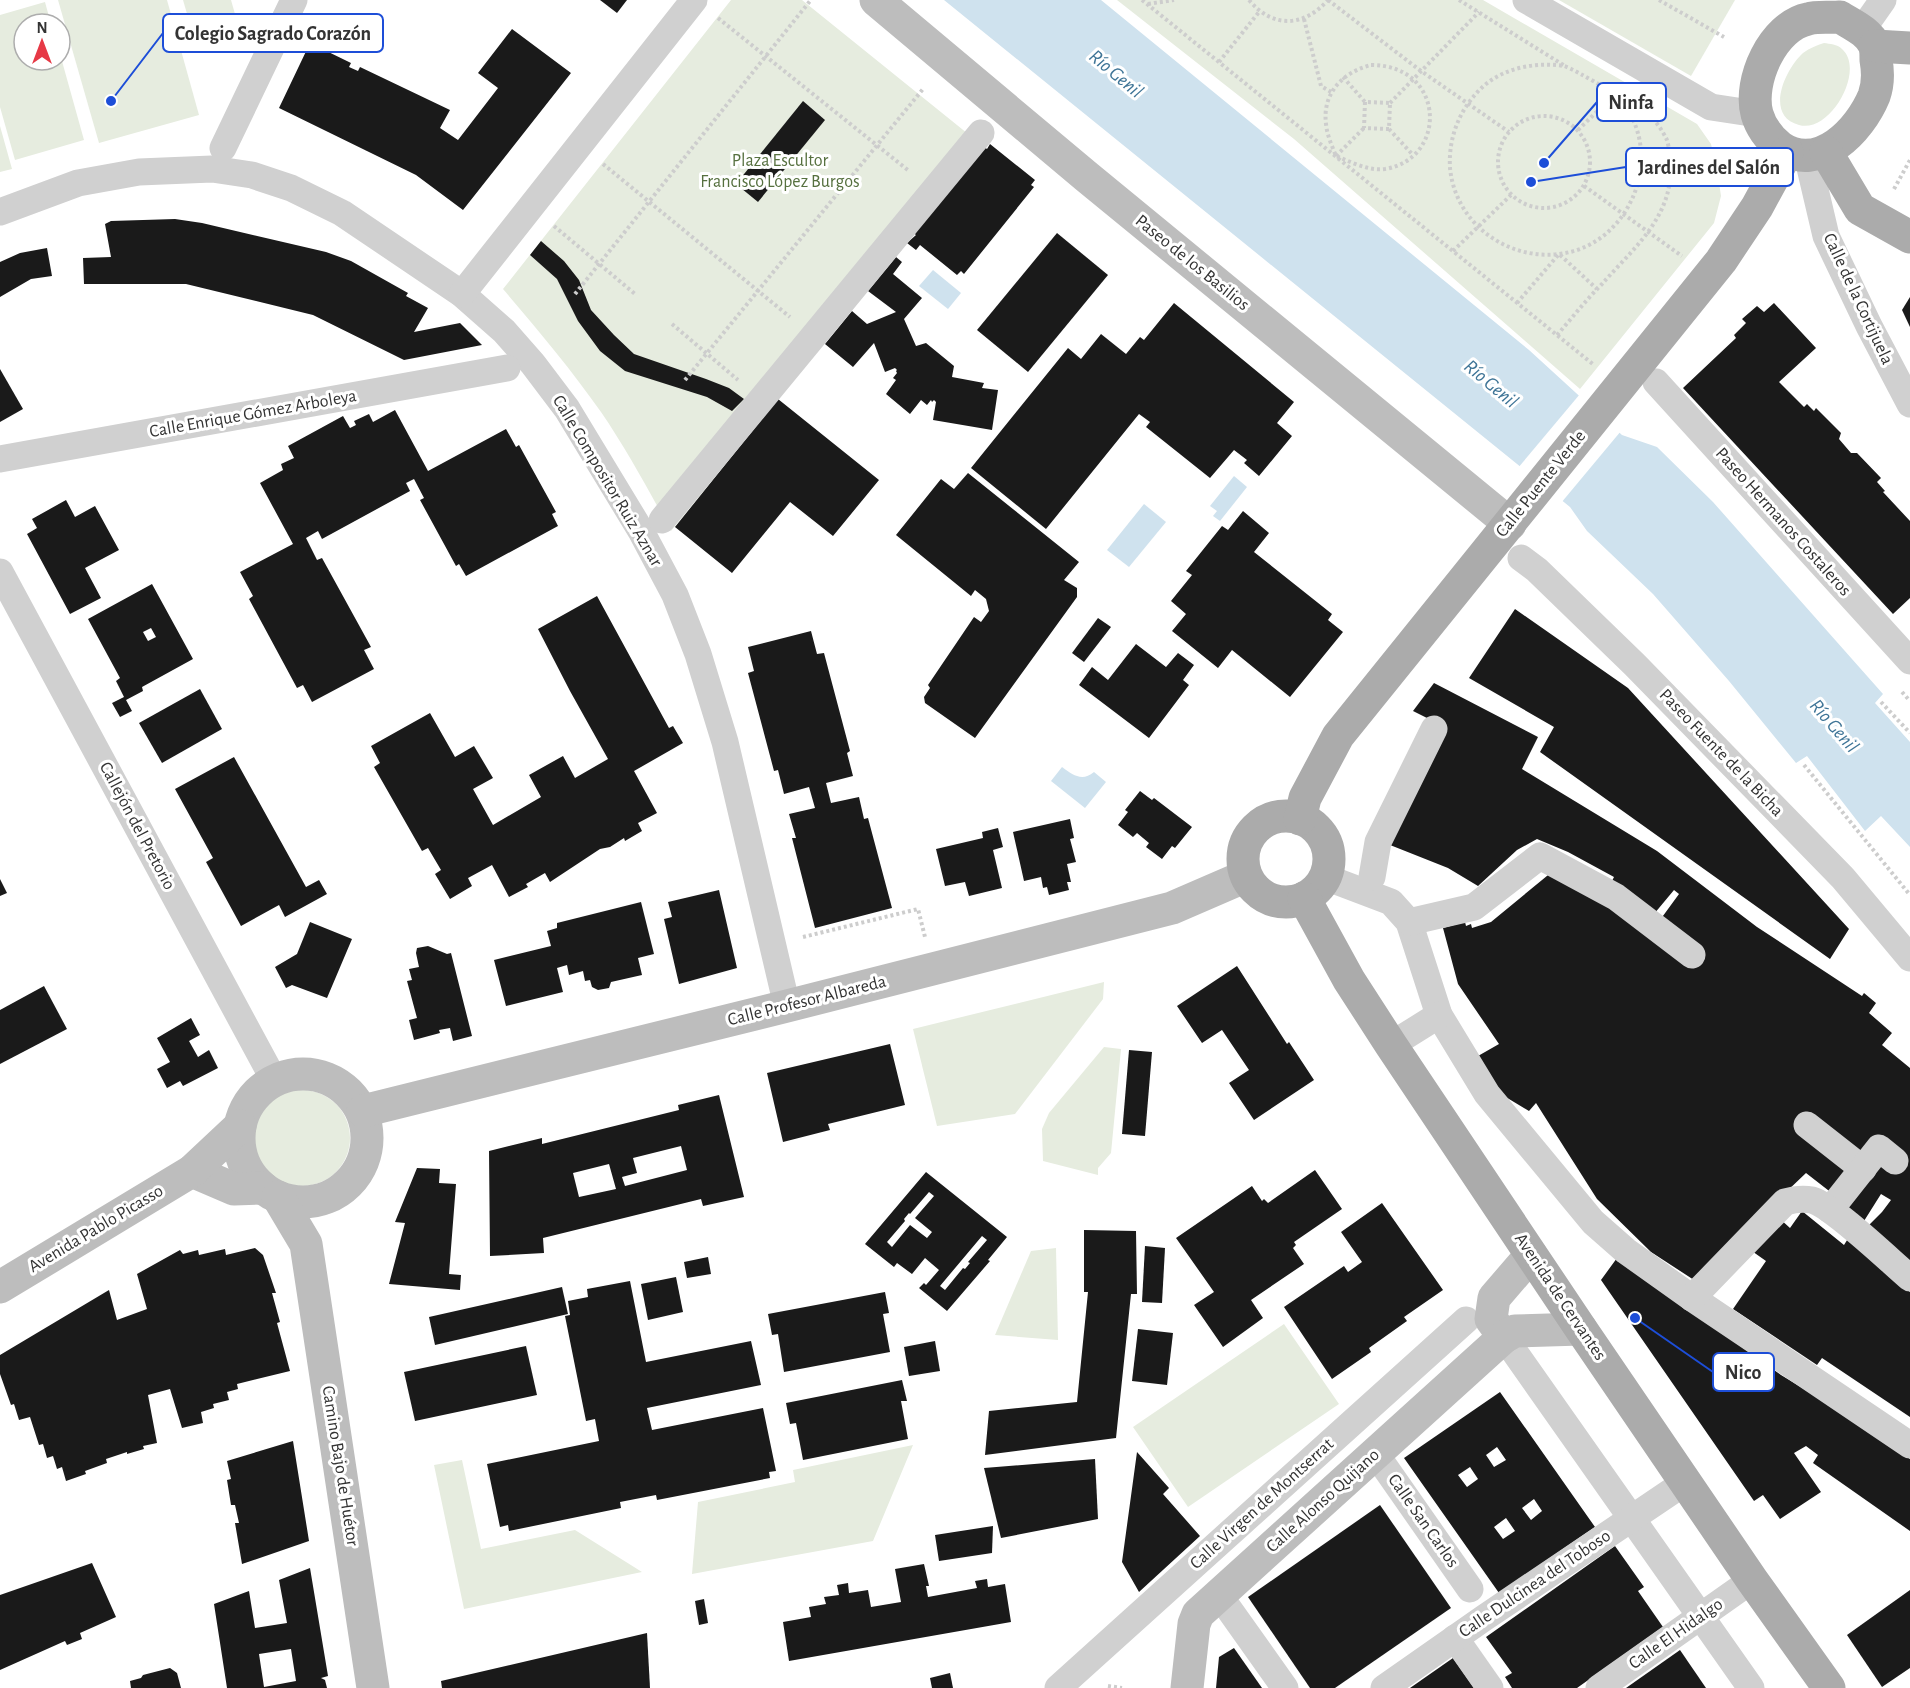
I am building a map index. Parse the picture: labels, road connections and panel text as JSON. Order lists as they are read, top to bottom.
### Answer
{
  "streets": {
    "main road": [
      "Paseo de los Basilios",
      "Calle Puente Verde",
      "Calle Profesor Albareda",
      "Avenida Pablo Picasso",
      "Avenida de Cervantes",
      "Camino Bajo de Huétor",
      "Calle Alonso Quijano"
    ],
    "street": [
      "Calle de la Cortijuela",
      "Calle Enrique Gómez Arboleya",
      "Calle Compositor Ruiz Aznar",
      "Paseo Hermanos Costaleros",
      "Paseo Fuente de la Bicha",
      "Callejón del Pretorio",
      "Calle Virgen de Montserrat",
      "Calle San Carlos",
      "Calle Dulcinea del Toboso",
      "Calle El Hidalgo"
    ]
  },
  "crossings": [
    ["Paseo de los Basilios", "Calle Puente Verde"],
    ["Calle de la Cortijuela", "Calle Puente Verde"],
    ["Calle Compositor Ruiz Aznar", "Calle Profesor Albareda"],
    ["Calle Puente Verde", "Calle Profesor Albareda"],
    ["Calle Puente Verde", "Avenida de Cervantes"],
    ["Callejón del Pretorio", "Calle Profesor Albareda"],
    ["Callejón del Pretorio", "Avenida Pablo Picasso"],
    ["Callejón del Pretorio", "Camino Bajo de Huétor"],
    ["Calle Profesor Albareda", "Avenida Pablo Picasso"],
    ["Calle Profesor Albareda", "Avenida de Cervantes"],
    ["Calle Profesor Albareda", "Camino Bajo de Huétor"],
    ["Avenida Pablo Picasso", "Camino Bajo de Huétor"],
    ["Avenida de Cervantes", "Calle Alonso Quijano"],
    ["Avenida de Cervantes", "Calle Dulcinea del Toboso"],
    ["Avenida de Cervantes", "Calle El Hidalgo"],
    ["Calle Alonso Quijano", "Calle San Carlos"]
  ],
  "water": ["Río Genil"],
  "parks": ["Plaza Escultor Francisco López Burgos"],
  "places": [
    "Colegio Sagrado Corazón",
    "Ninfa",
    "Jardines del Salón",
    "Nico"
  ],
  "north": "top"
}
